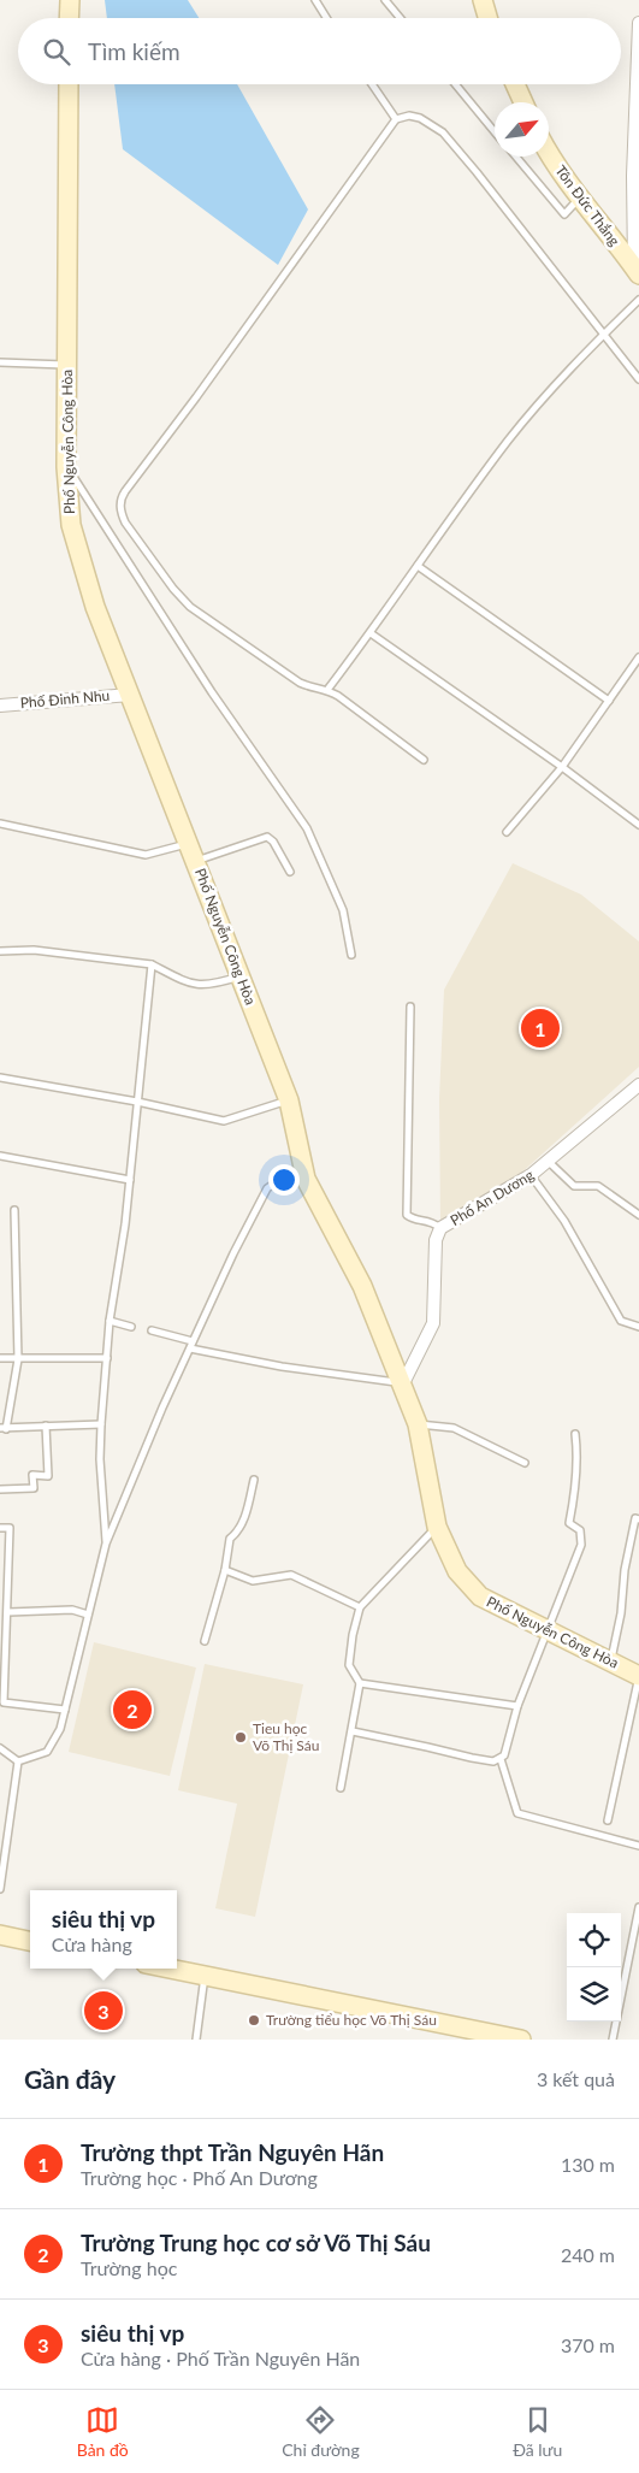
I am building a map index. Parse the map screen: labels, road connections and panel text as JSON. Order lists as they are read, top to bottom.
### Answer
{
  "streets": {
    "street": [
      "Tôn Đức Thắng",
      "Phố Nguyễn Công Hòa",
      "Phố Đinh Nhu",
      "Phố An Dương"
    ]
  },
  "crossings": [
    ["Phố Nguyễn Công Hòa", "Phố Đinh Nhu"],
    ["Phố Nguyễn Công Hòa", "Phố An Dương"]
  ],
  "places": ["Tieu học Võ Thị Sáu", "Trường tiểu học Võ Thị Sáu"],
  "north": "top right",
  "page": {
    "search": "Tìm kiếm",
    "pins": ["1", "2", "3"],
    "popup": ["siêu thị vp", "Cửa hàng"],
    "heading": ["Gần đây", "3 kết quả"],
    "list": [
      {
        "mark": "1",
        "name": "Trường thpt Trần Nguyên Hãn",
        "note": "Trường học · Phố An Dương",
        "value": "130 m"
      },
      {
        "mark": "2",
        "name": "Trường Trung học cơ sở Võ Thị Sáu",
        "note": "Trường học",
        "value": "240 m"
      },
      {
        "mark": "3",
        "name": "siêu thị vp",
        "note": "Cửa hàng · Phố Trần Nguyên Hãn",
        "value": "370 m"
      }
    ],
    "nav": ["Bản đồ", "Chỉ đường", "Đã lưu"]
  }
}
